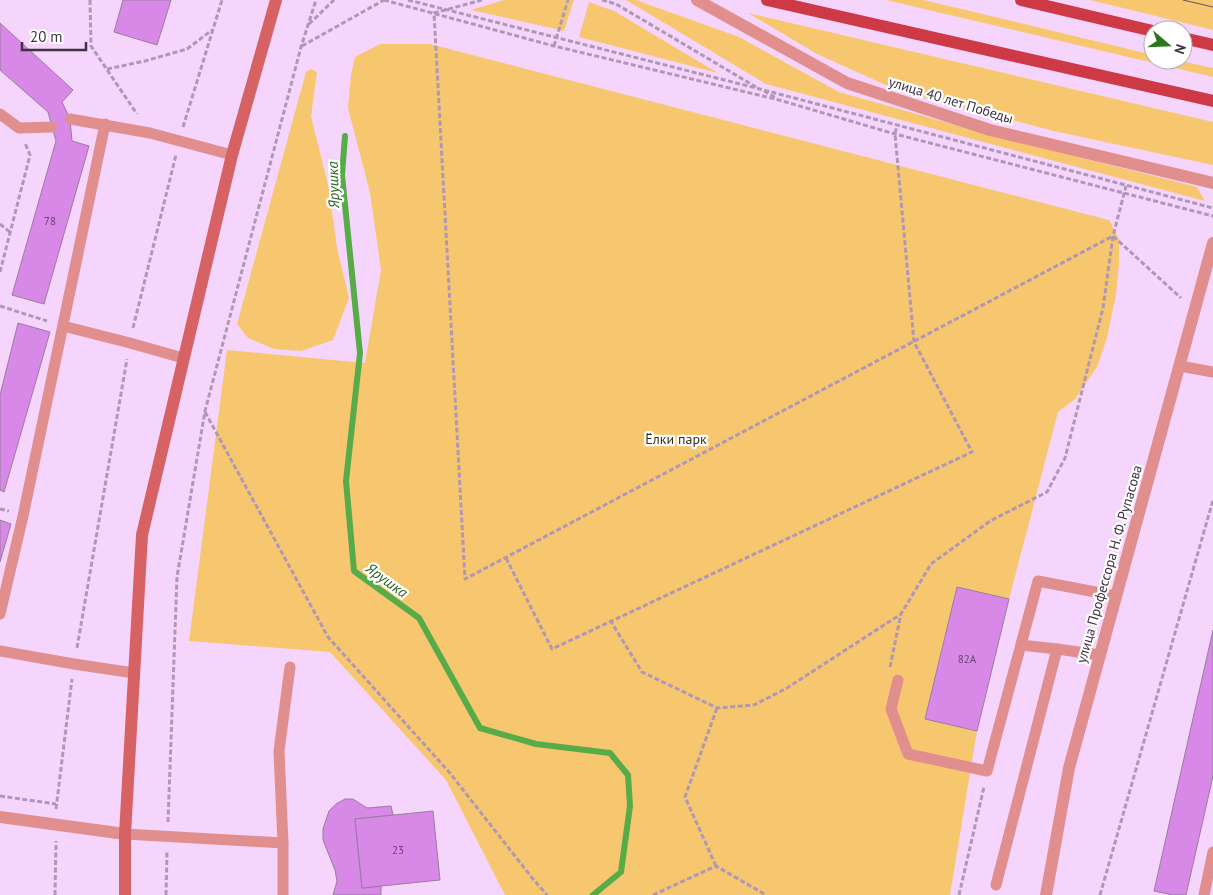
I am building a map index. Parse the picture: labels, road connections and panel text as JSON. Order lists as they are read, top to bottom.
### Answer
{
  "streets": {
    "street": ["улица 40 лет Победы", "улица Профессора Н. Ф. Рупасова"]
  },
  "water": ["Ярушка"],
  "parks": ["Ёлки парк"],
  "house_numbers": ["78", "82А", "23"],
  "scale_bar": "20 m",
  "north": "right"
}
